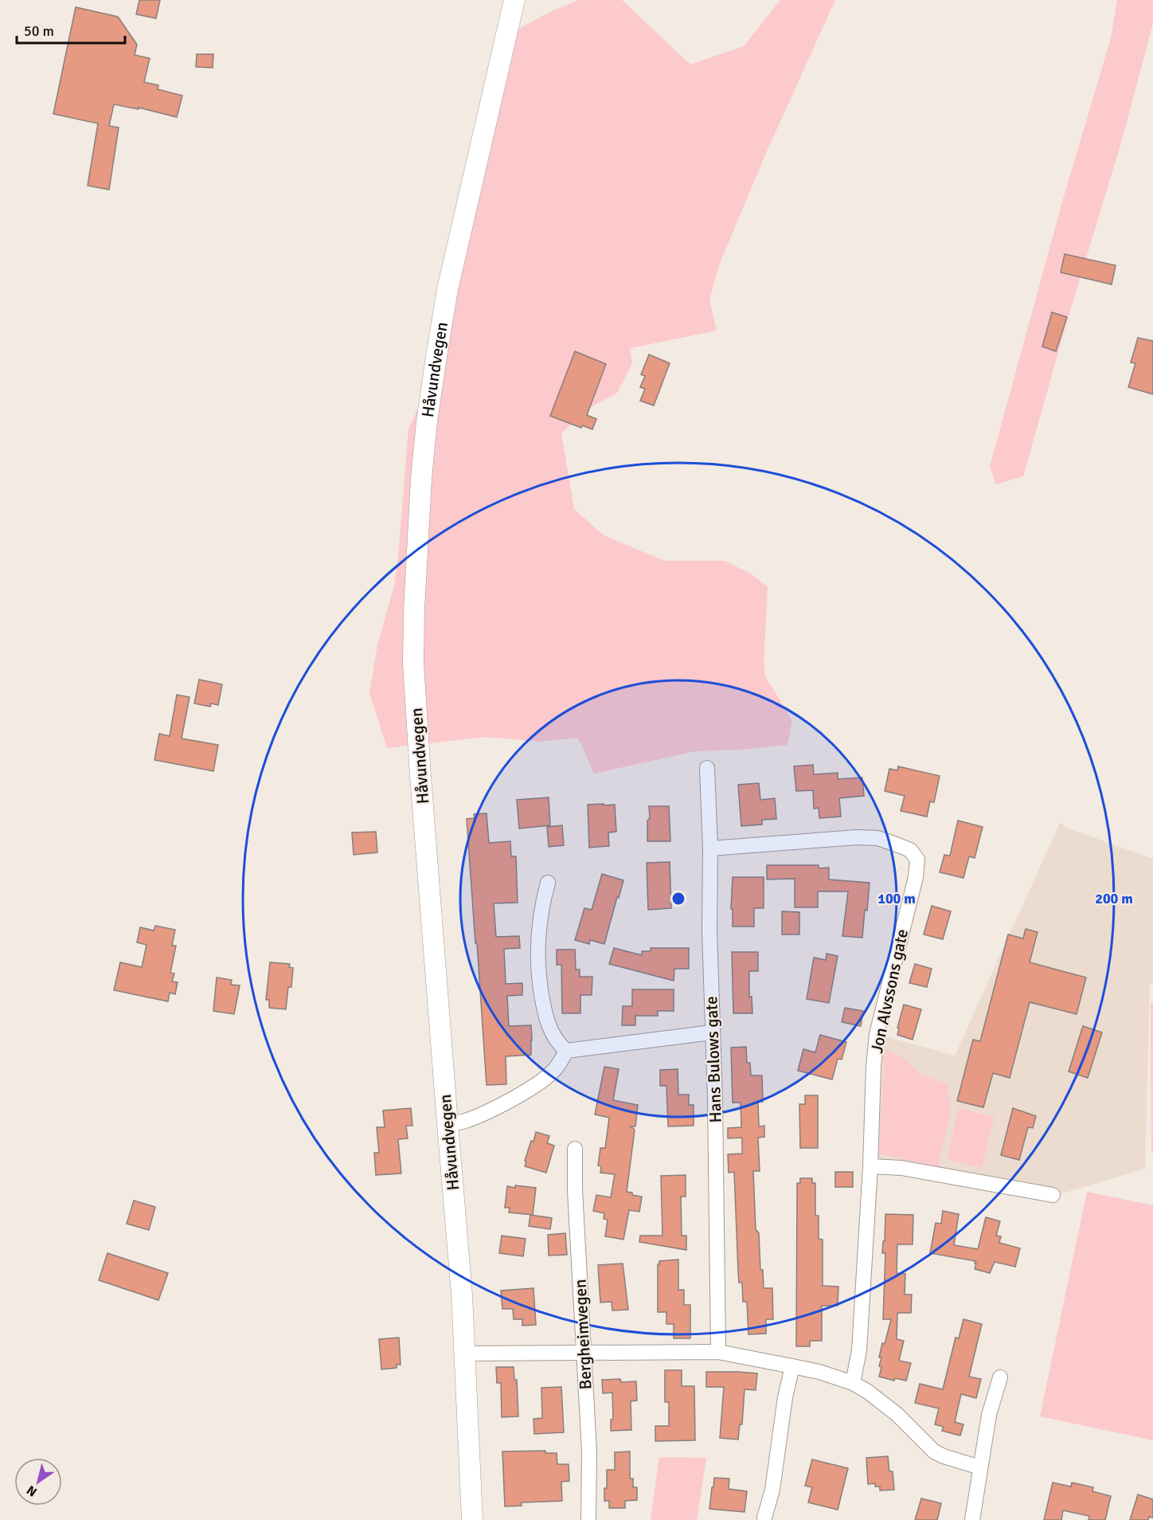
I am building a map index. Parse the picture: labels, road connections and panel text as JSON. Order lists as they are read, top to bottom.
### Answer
{
  "streets": {
    "main road": ["Håvundvegen"],
    "street": ["Jon Alvssons gate", "Hans Bulows gate", "Bergheimvegen"]
  },
  "crossings": [
    ["Jon Alvssons gate", "Hans Bulows gate"]
  ],
  "scale_bar": "50 m",
  "north": "bottom left",
  "rings": ["100 m", "200 m"]
}
